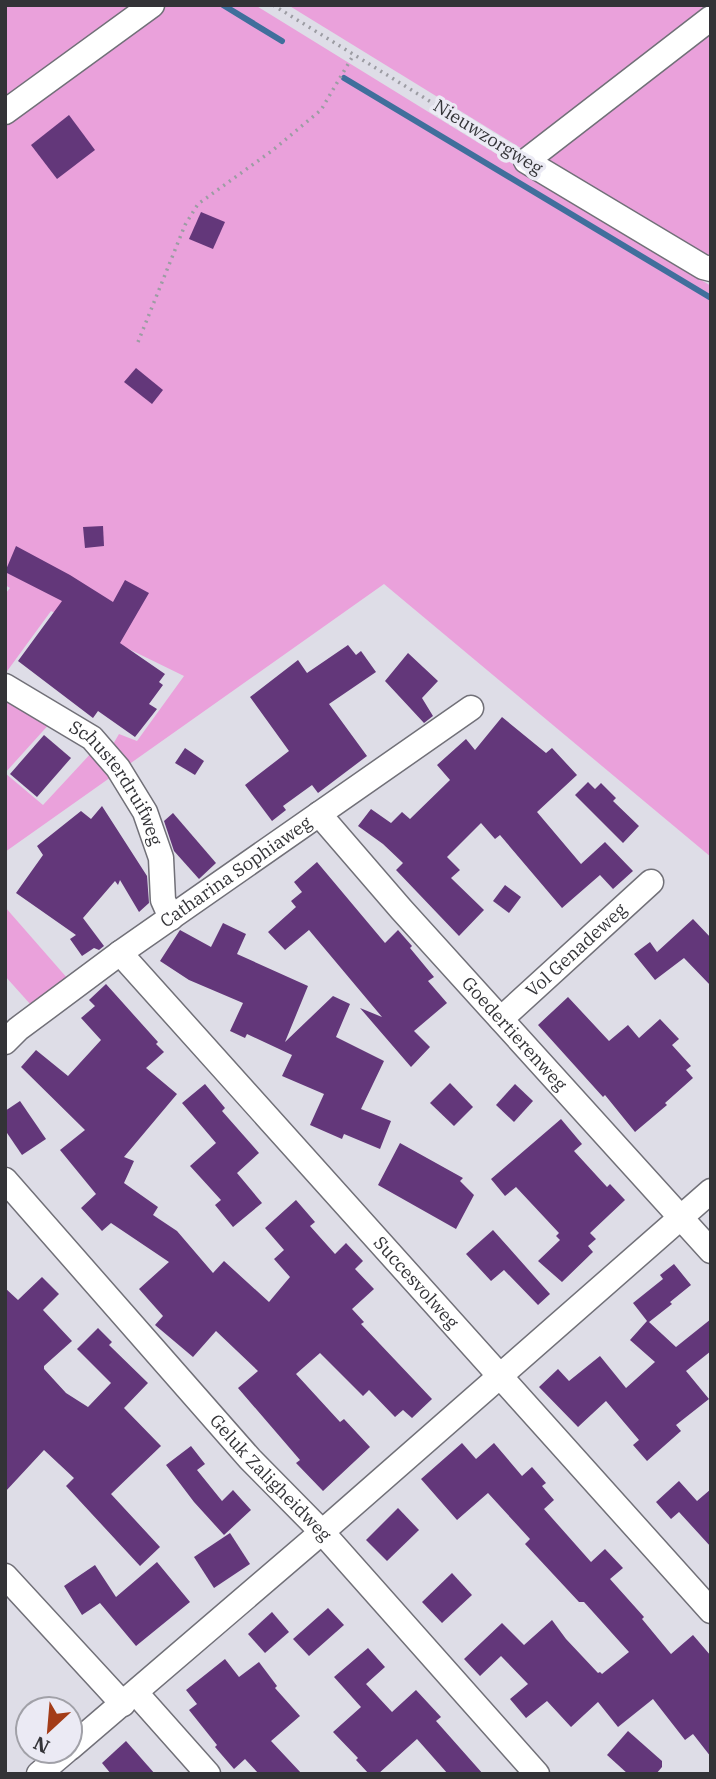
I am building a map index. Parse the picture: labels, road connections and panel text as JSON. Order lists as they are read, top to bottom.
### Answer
{
  "streets": {
    "street": [
      "Nieuwzorgweg",
      "Schusterdruifweg",
      "Catharina Sophiaweg",
      "Vol Genadeweg",
      "Goedertierenweg",
      "Succesvolweg",
      "Geluk Zaligheidweg"
    ]
  },
  "crossings": [
    ["Schusterdruifweg", "Catharina Sophiaweg"],
    ["Catharina Sophiaweg", "Goedertierenweg"],
    ["Catharina Sophiaweg", "Succesvolweg"],
    ["Vol Genadeweg", "Goedertierenweg"]
  ],
  "north": "bottom left"
}
